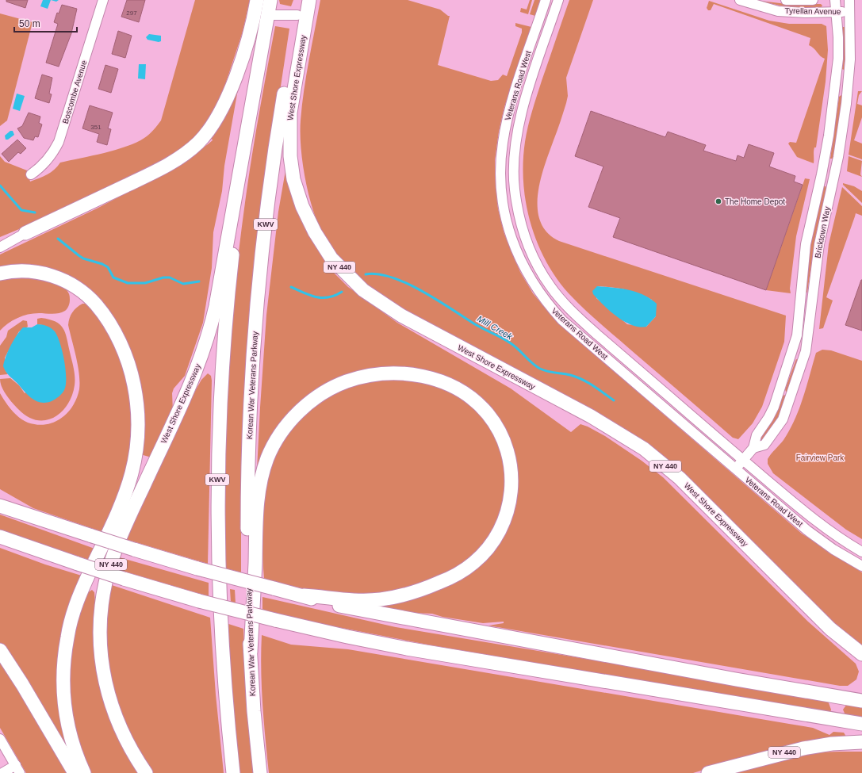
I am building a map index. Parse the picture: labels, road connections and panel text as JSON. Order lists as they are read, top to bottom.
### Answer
{
  "streets": {
    "highway": [
      "West Shore Expressway",
      "KWV",
      "NY 440",
      "Korean War Veterans Parkway"
    ],
    "street": [
      "Tyrellan Avenue",
      "Veterans Road West",
      "Boscombe Avenue",
      "Bricktown Way"
    ]
  },
  "crossings": [
    ["Tyrellan Avenue", "Bricktown Way"],
    ["West Shore Expressway", "KWV"],
    ["Veterans Road West", "Bricktown Way"]
  ],
  "water": ["Mill Creek"],
  "parks": ["Fairview Park"],
  "places": ["The Home Depot"],
  "house_numbers": ["297", "351"],
  "scale_bar": "50 m"
}
